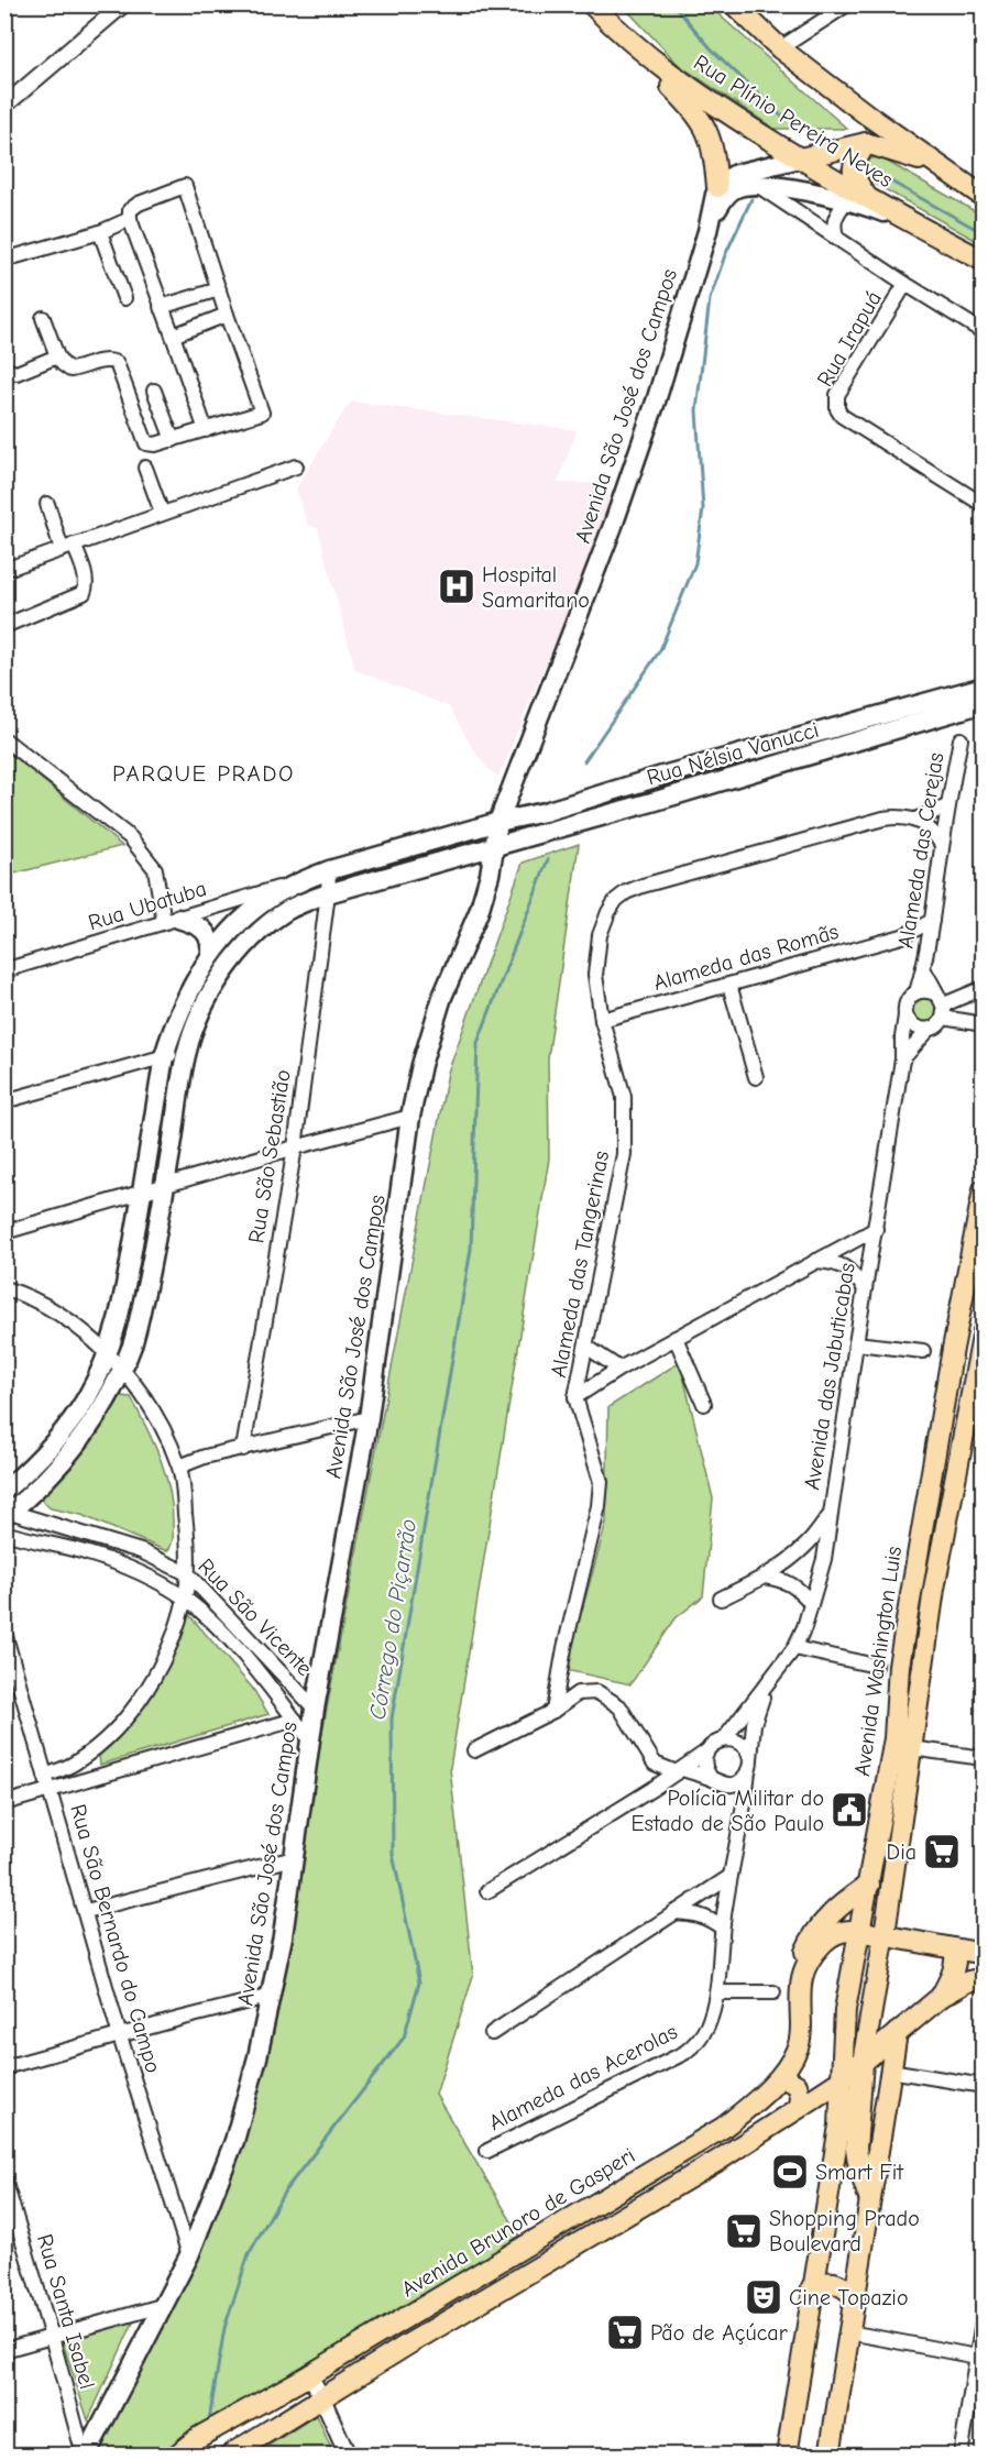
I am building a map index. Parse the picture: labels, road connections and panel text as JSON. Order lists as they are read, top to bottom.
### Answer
{
  "streets": {
    "main road": [
      "Rua Plínio Pereira Neves",
      "Avenida São José dos Campos",
      "Rua Nélsia Vanucci",
      "Avenida Washington Luis",
      "Avenida Brunoro de Gasperi"
    ],
    "street": [
      "Rua Irapuá",
      "Alameda das Cerejas",
      "Rua Ubatuba",
      "Alameda das Romãs",
      "Rua São Sebastião",
      "Alameda das Tangerinas",
      "Avenida das Jabuticabas",
      "Rua São Vicente",
      "Rua São Bernardo do Campo",
      "Alameda das Acerolas",
      "Rua Santa Isabel"
    ]
  },
  "crossings": [
    ["Avenida São José dos Campos", "Rua Nélsia Vanucci"],
    ["Avenida São José dos Campos", "Rua São Vicente"],
    ["Avenida São José dos Campos", "Rua São Bernardo do Campo"],
    ["Avenida São José dos Campos", "Rua Santa Isabel"],
    ["Rua Nélsia Vanucci", "Rua Ubatuba"],
    ["Rua Nélsia Vanucci", "Rua São Sebastião"],
    ["Rua Nélsia Vanucci", "Rua São Vicente"],
    ["Alameda das Cerejas", "Alameda das Romãs"],
    ["Alameda das Cerejas", "Alameda das Tangerinas"],
    ["Alameda das Cerejas", "Avenida das Jabuticabas"],
    ["Alameda das Romãs", "Alameda das Tangerinas"],
    ["Avenida das Jabuticabas", "Alameda das Acerolas"],
    ["Avenida Washington Luis", "Avenida Brunoro de Gasperi"]
  ],
  "districts": ["PARQUE PRADO"],
  "water": ["Córrego do Piçarrão"],
  "places": {
    "hospital": ["Hospital Samaritano"],
    "public building": ["Polícia Militar do Estado de São Paulo"],
    "supermarket": ["Dia", "Shopping Prado Boulevard", "Pão de Açúcar"],
    "sports": ["Smart Fit"],
    "theatre": ["Cine Topazio"]
  }
}
